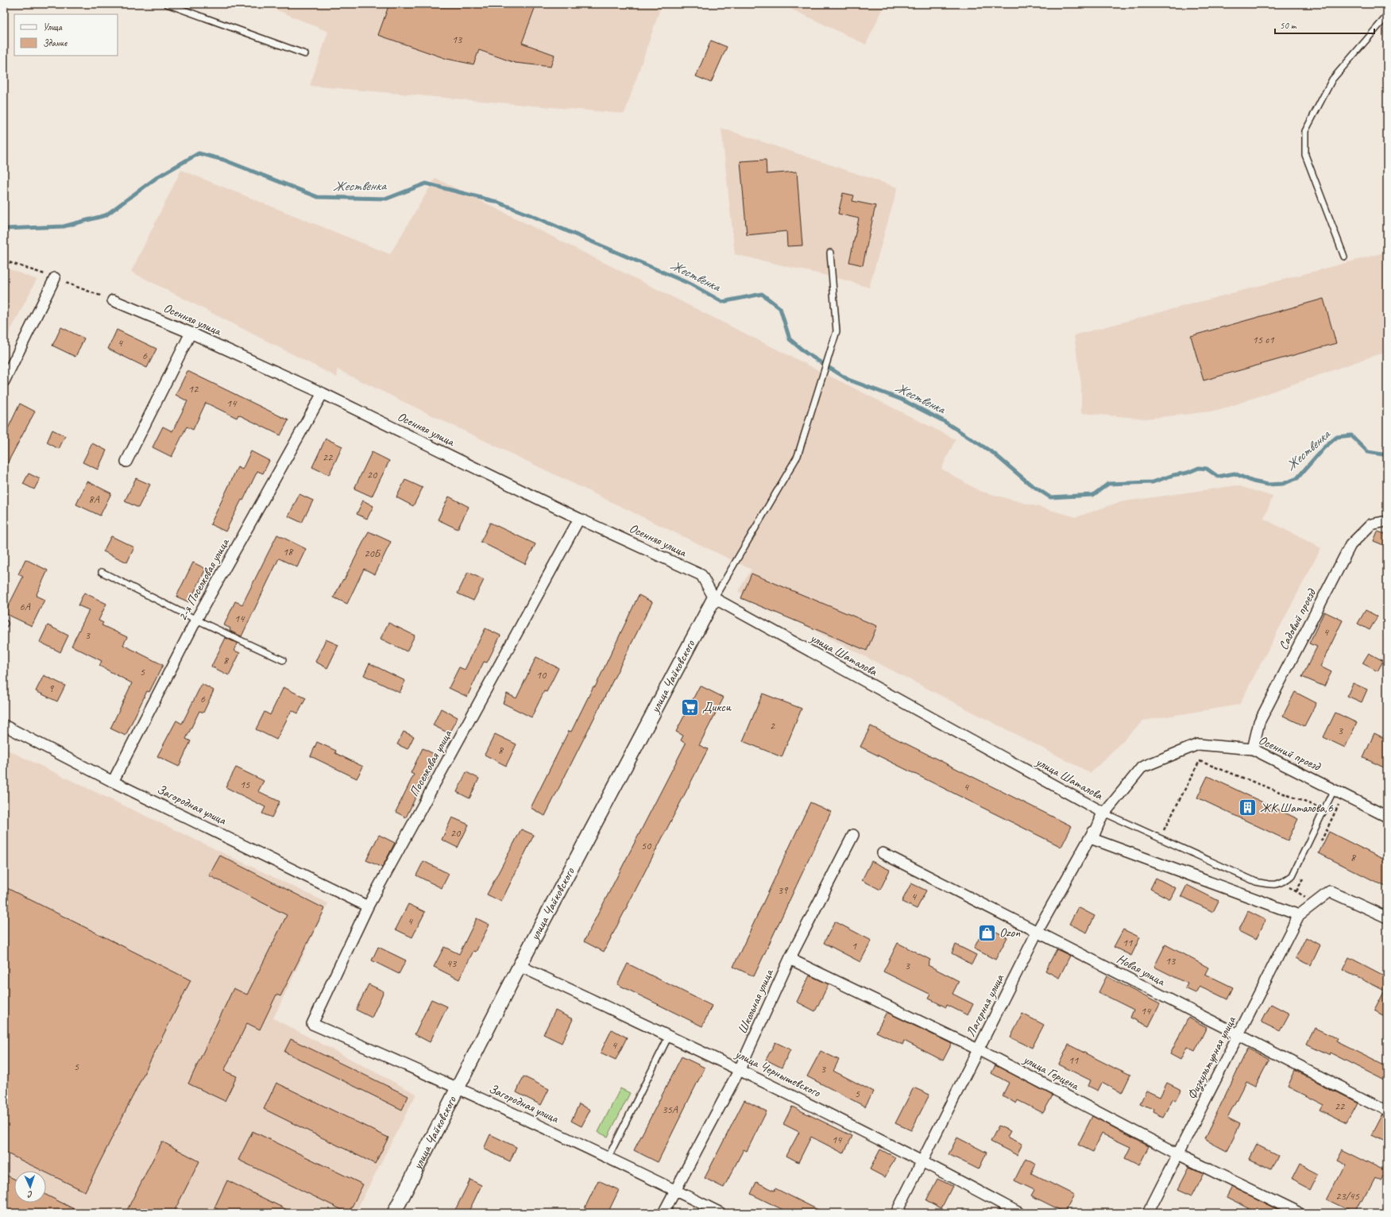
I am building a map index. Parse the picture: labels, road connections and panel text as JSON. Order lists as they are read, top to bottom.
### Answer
{
  "streets": {
    "street": [
      "Осенняя улица",
      "2-я Поселковая улица",
      "Садовый проезд",
      "улица Шаталова",
      "улица Чайковского",
      "Осенний проезд",
      "Поселковая улица",
      "Загородная улица",
      "Новая улица",
      "Школьная улица",
      "Лагерная улица",
      "Физкультурная улица",
      "улица Герцена",
      "улица Чернышевского"
    ]
  },
  "crossings": [
    ["Осенняя улица", "2-я Поселковая улица"],
    ["Осенняя улица", "улица Шаталова"],
    ["Осенняя улица", "улица Чайковского"],
    ["Осенняя улица", "Поселковая улица"],
    ["2-я Поселковая улица", "Загородная улица"],
    ["Садовый проезд", "Осенний проезд"],
    ["улица Шаталова", "улица Чайковского"],
    ["улица Шаталова", "Осенний проезд"],
    ["улица Шаталова", "Лагерная улица"],
    ["улица Шаталова", "Физкультурная улица"],
    ["улица Чайковского", "Загородная улица"],
    ["улица Чайковского", "улица Чернышевского"],
    ["Осенний проезд", "Лагерная улица"],
    ["Поселковая улица", "Загородная улица"],
    ["Загородная улица", "Школьная улица"],
    ["Новая улица", "Лагерная улица"],
    ["Новая улица", "Физкультурная улица"],
    ["Школьная улица", "улица Герцена"],
    ["Школьная улица", "улица Чернышевского"],
    ["Лагерная улица", "улица Герцена"],
    ["Лагерная улица", "улица Чернышевского"],
    ["Физкультурная улица", "улица Герцена"]
  ],
  "water": ["Жественка"],
  "places": {
    "supermarket": ["Дикси"],
    "building": ["ЖК Шаталова,6"],
    "shop": ["Ozon"]
  },
  "house_numbers": [
    "13",
    "15 с1",
    "4",
    "6",
    "12",
    "14",
    "22",
    "20",
    "8А",
    "18",
    "20Б",
    "6А",
    "14",
    "4",
    "3",
    "8",
    "5",
    "10",
    "9",
    "6",
    "2",
    "3",
    "8",
    "15",
    "4",
    "20",
    "50",
    "8",
    "39",
    "4",
    "4",
    "11",
    "1",
    "13",
    "43",
    "3",
    "14",
    "4",
    "11",
    "5",
    "3",
    "5",
    "22",
    "35А",
    "14",
    "23/45"
  ],
  "legend": ["Улица", "Здание"],
  "scale_bar": "50 m",
  "north": "bottom"
}
